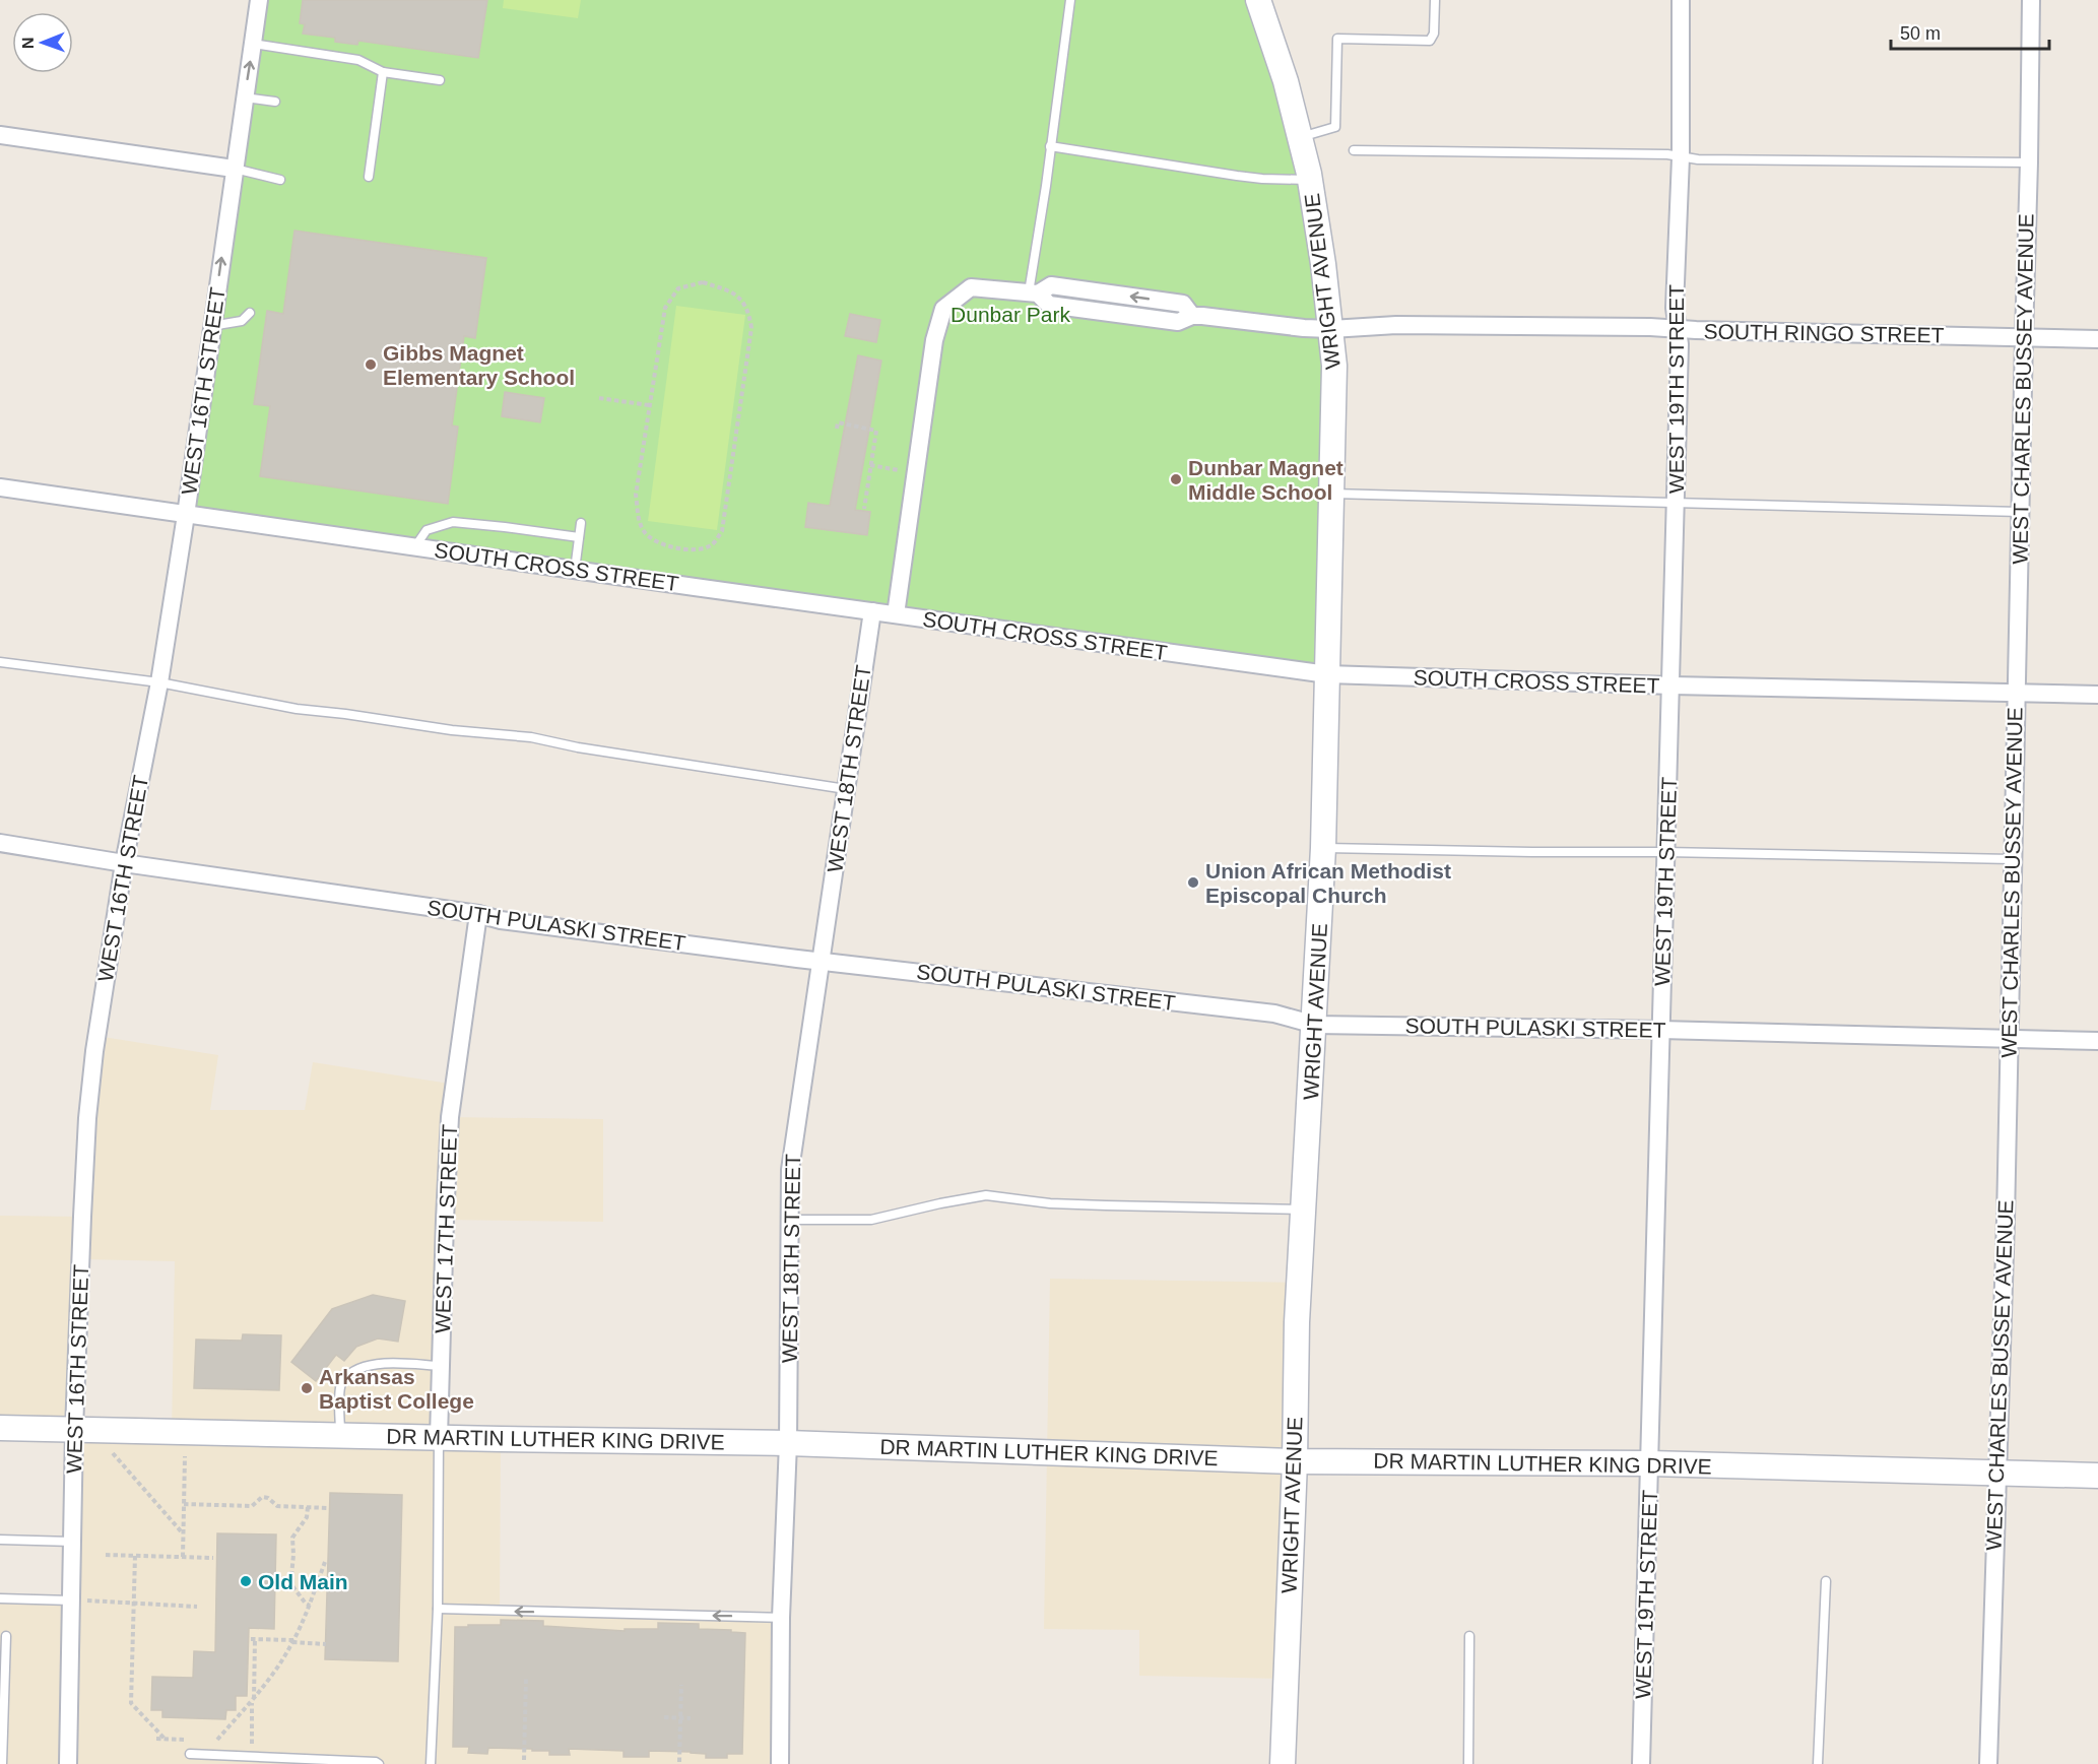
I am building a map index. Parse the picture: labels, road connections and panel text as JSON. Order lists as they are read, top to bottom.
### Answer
{
  "streets": {
    "main road": ["WRIGHT AVENUE", "DR MARTIN LUTHER KING DRIVE"],
    "street": [
      "SOUTH RINGO STREET",
      "WEST 19TH STREET",
      "WEST CHARLES BUSSEY AVENUE",
      "WEST 16TH STREET",
      "SOUTH CROSS STREET",
      "WEST 18TH STREET",
      "SOUTH PULASKI STREET",
      "WEST 17TH STREET"
    ]
  },
  "crossings": [
    ["WRIGHT AVENUE", "SOUTH RINGO STREET"],
    ["WRIGHT AVENUE", "SOUTH CROSS STREET"],
    ["WRIGHT AVENUE", "SOUTH PULASKI STREET"],
    ["WRIGHT AVENUE", "DR MARTIN LUTHER KING DRIVE"],
    ["SOUTH RINGO STREET", "WEST 19TH STREET"],
    ["SOUTH RINGO STREET", "WEST CHARLES BUSSEY AVENUE"],
    ["WEST 19TH STREET", "SOUTH CROSS STREET"],
    ["WEST 19TH STREET", "SOUTH PULASKI STREET"],
    ["WEST 19TH STREET", "DR MARTIN LUTHER KING DRIVE"],
    ["WEST CHARLES BUSSEY AVENUE", "SOUTH CROSS STREET"],
    ["WEST CHARLES BUSSEY AVENUE", "SOUTH PULASKI STREET"],
    ["WEST CHARLES BUSSEY AVENUE", "DR MARTIN LUTHER KING DRIVE"],
    ["WEST 16TH STREET", "SOUTH CROSS STREET"],
    ["WEST 16TH STREET", "SOUTH PULASKI STREET"],
    ["WEST 16TH STREET", "DR MARTIN LUTHER KING DRIVE"],
    ["SOUTH CROSS STREET", "WEST 18TH STREET"],
    ["WEST 18TH STREET", "SOUTH PULASKI STREET"],
    ["WEST 18TH STREET", "DR MARTIN LUTHER KING DRIVE"],
    ["SOUTH PULASKI STREET", "WEST 17TH STREET"],
    ["WEST 17TH STREET", "DR MARTIN LUTHER KING DRIVE"]
  ],
  "parks": ["Dunbar Park"],
  "places": [
    "Gibbs Magnet Elementary School",
    "Dunbar Magnet Middle School",
    "Union African Methodist Episcopal Church",
    "Arkansas Baptist College",
    "Old Main"
  ],
  "scale_bar": "50 m",
  "north": "left"
}
